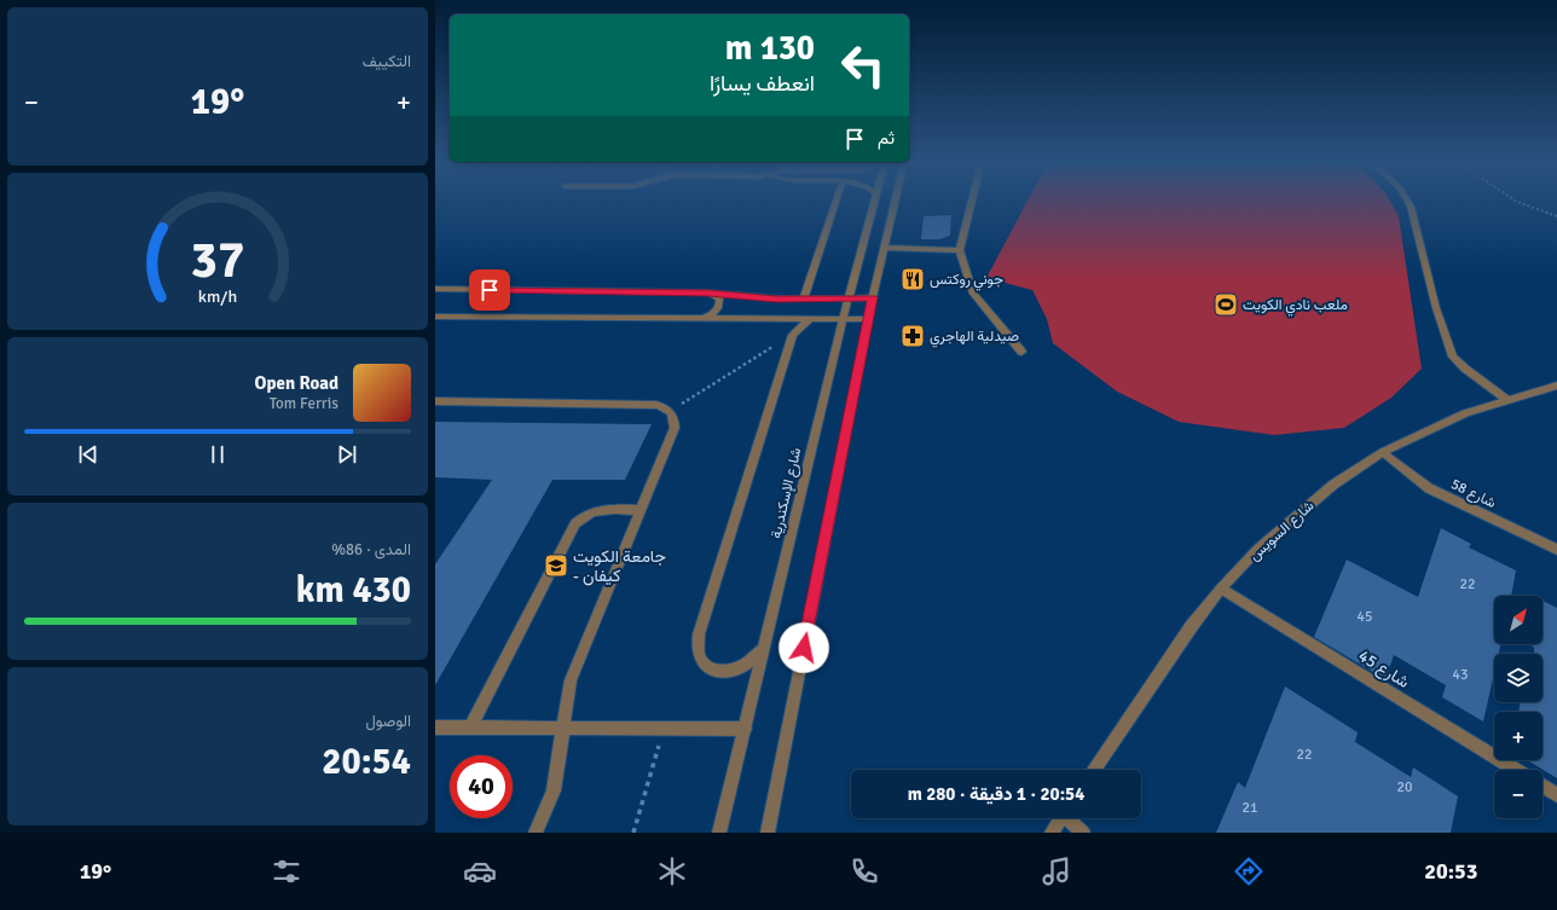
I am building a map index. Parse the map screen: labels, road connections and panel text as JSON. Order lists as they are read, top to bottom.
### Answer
{
  "streets": {
    "street": [
      "شارع الإسكندرية",
      "شارع 58",
      "شارع السويس",
      "شارع 45"
    ]
  },
  "crossings": [
    ["شارع 58", "شارع السويس"],
    ["شارع السويس", "شارع 45"]
  ],
  "places": {
    "restaurant": ["جوني روكتس"],
    "sports": ["ملعب نادي الكويت"],
    "pharmacy": ["صيدلية الهاجري"],
    "school or university": ["جامعة الكويت - كيفان"]
  },
  "house_numbers": [
    "22",
    "45",
    "43",
    "22",
    "20",
    "21"
  ],
  "north": "top right",
  "page": {
    "tile": [
      "التكييف",
      ["المدى · 86%", "430 km"],
      ["الوصول", "20:54"]
    ],
    "turn": ["130 m", "انعطف يسارًا"],
    "heat": ["−", "19°", "+"],
    "then": "ثم",
    "song": ["Open Road", "Tom Ferris"],
    "map_buttons": ["+", "−"],
    "limit": "40",
    "trip": "20:54 · 1 دقيقة · 280 m",
    "tabs": ["20:53", "19°"],
    "gauge": ["37", "km/h"]
  }
}
